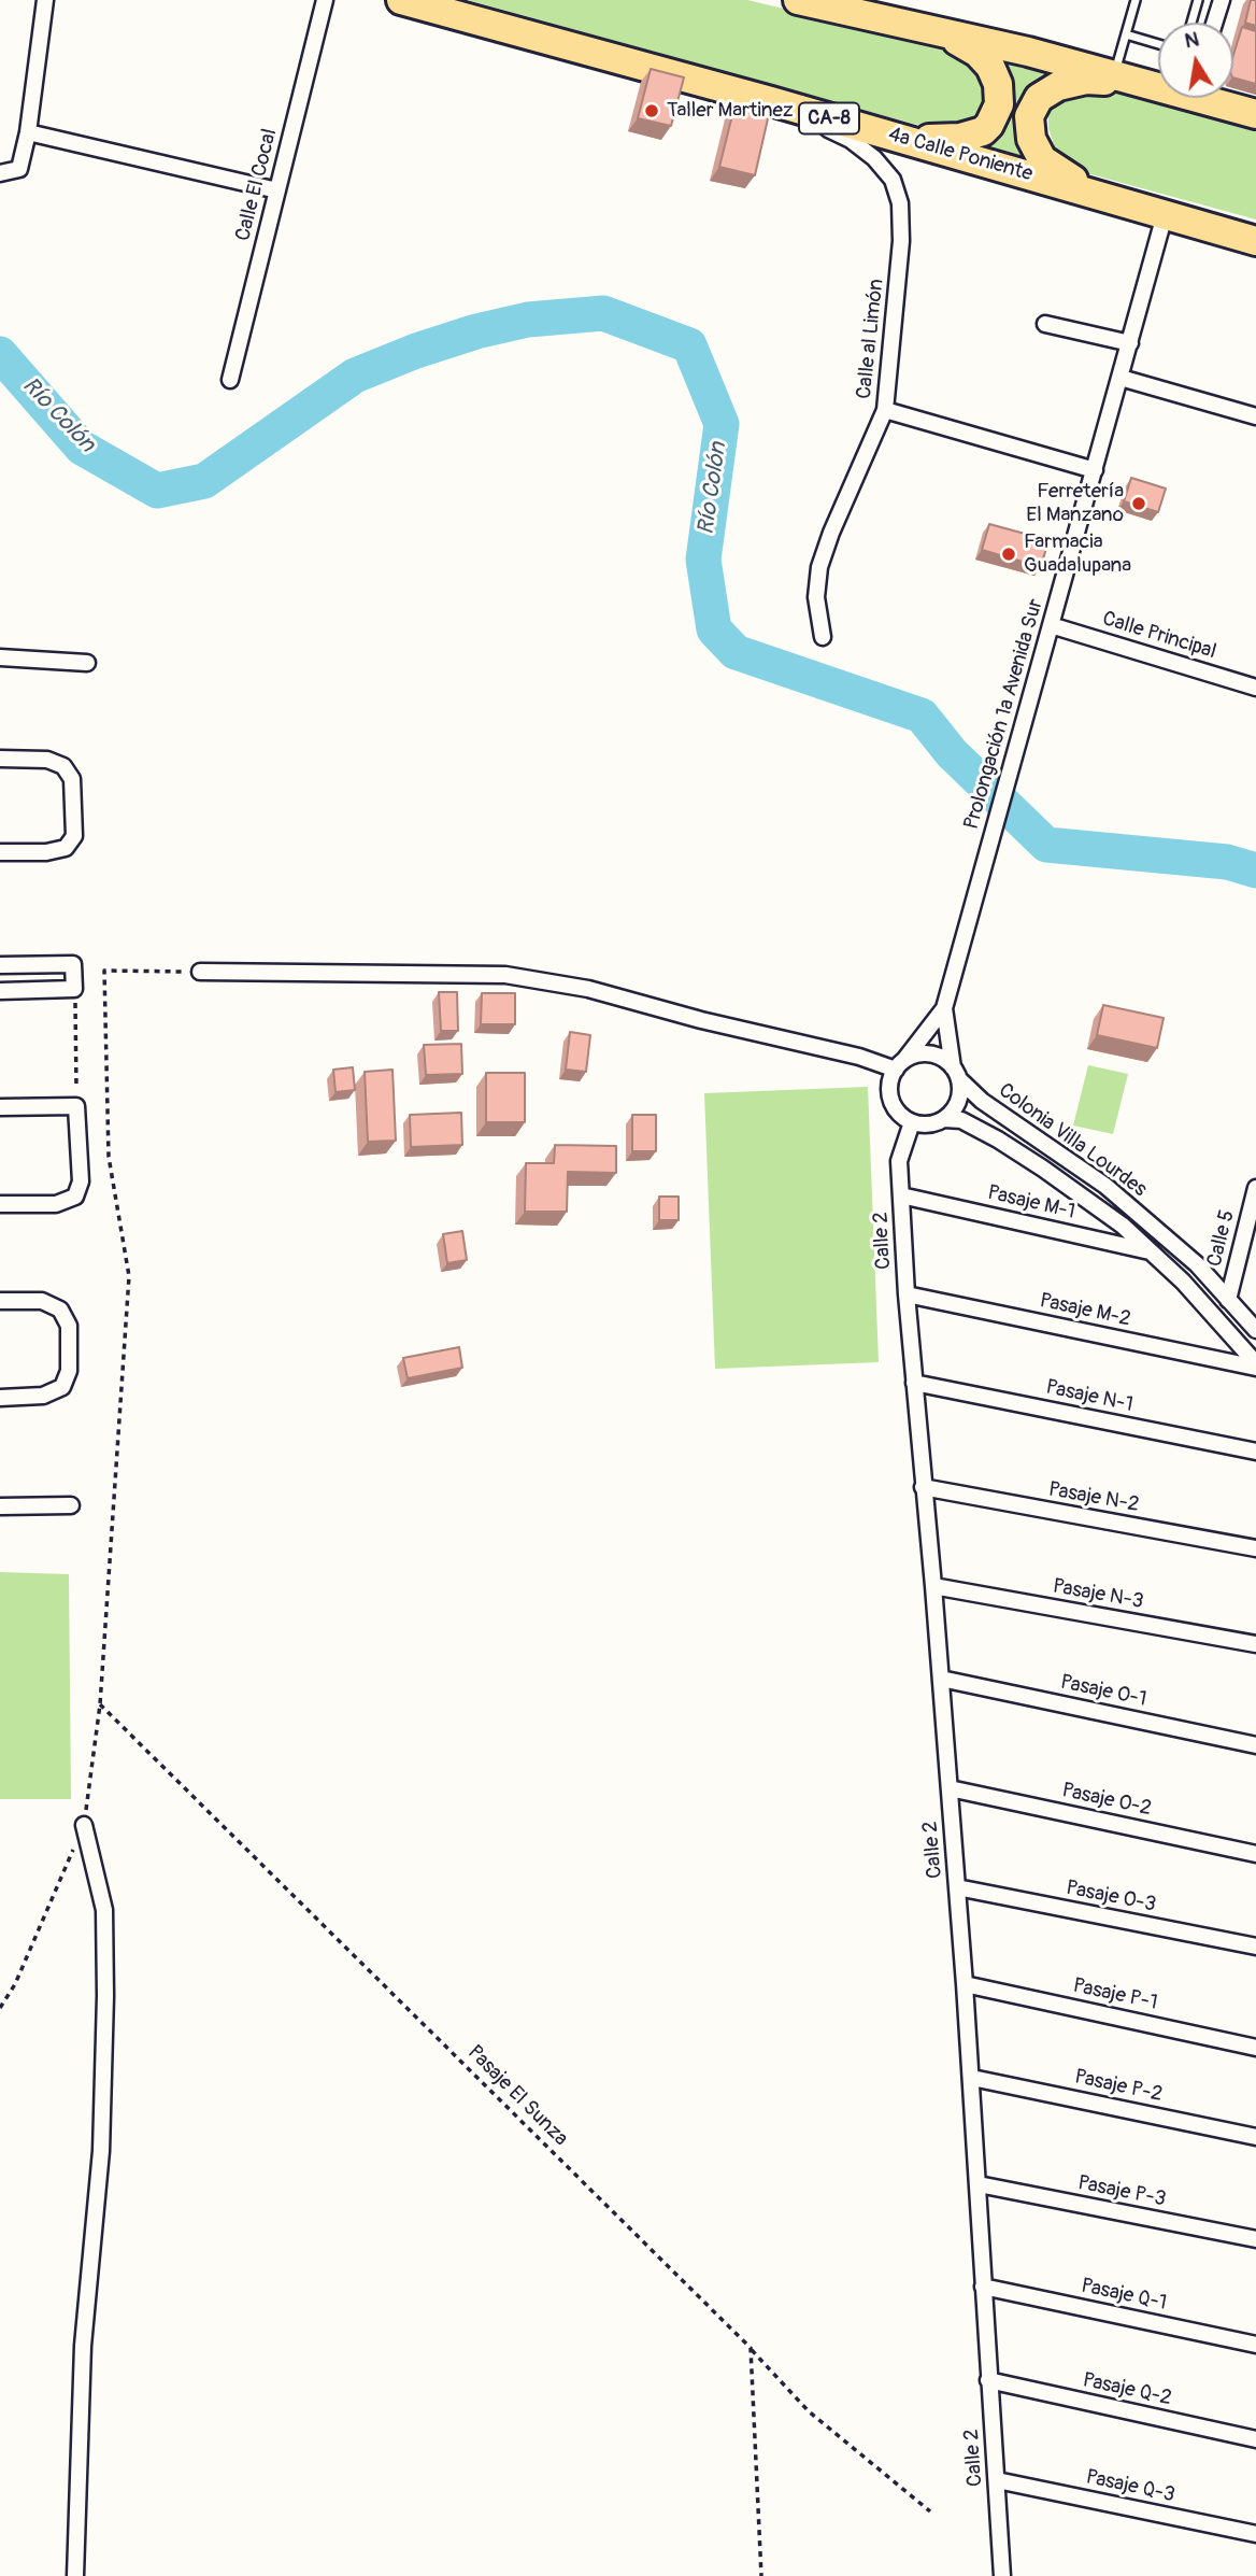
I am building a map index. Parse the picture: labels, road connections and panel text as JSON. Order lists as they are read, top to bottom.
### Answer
{
  "streets": {
    "highway": ["CA-8", "4a Calle Poniente"],
    "street": [
      "Calle El Cocal",
      "Calle al Limón",
      "Calle Principal",
      "Prolongación 1a Avenida Sur",
      "Colonia Villa Lourdes",
      "Pasaje M-1",
      "Calle 5",
      "Calle 2",
      "Pasaje M-2",
      "Pasaje N-1",
      "Pasaje N-2",
      "Pasaje N-3",
      "Pasaje O-1",
      "Pasaje O-2",
      "Pasaje O-3",
      "Pasaje P-1",
      "Pasaje P-2",
      "Pasaje P-3",
      "Pasaje Q-1",
      "Pasaje Q-2",
      "Pasaje Q-3"
    ],
    "path": ["Pasaje El Sunza"]
  },
  "crossings": [
    ["4a Calle Poniente", "Calle al Limón"],
    ["4a Calle Poniente", "Prolongación 1a Avenida Sur"],
    ["Calle Principal", "Prolongación 1a Avenida Sur"],
    ["Prolongación 1a Avenida Sur", "Colonia Villa Lourdes"],
    ["Prolongación 1a Avenida Sur", "Calle 2"],
    ["Colonia Villa Lourdes", "Pasaje M-1"],
    ["Colonia Villa Lourdes", "Calle 5"],
    ["Colonia Villa Lourdes", "Calle 2"],
    ["Colonia Villa Lourdes", "Pasaje M-2"],
    ["Pasaje M-1", "Calle 2"],
    ["Calle 2", "Pasaje M-2"],
    ["Calle 2", "Pasaje N-1"],
    ["Calle 2", "Pasaje N-2"],
    ["Calle 2", "Pasaje N-3"],
    ["Calle 2", "Pasaje O-1"],
    ["Calle 2", "Pasaje O-2"],
    ["Calle 2", "Pasaje O-3"],
    ["Calle 2", "Pasaje P-1"],
    ["Calle 2", "Pasaje P-2"],
    ["Calle 2", "Pasaje P-3"],
    ["Calle 2", "Pasaje Q-1"],
    ["Calle 2", "Pasaje Q-2"],
    ["Calle 2", "Pasaje Q-3"]
  ],
  "water": ["Río Colón"],
  "places": ["Taller Martinez", "Ferretería El Manzano", "Farmacia Guadalupana"],
  "north": "top"
}
